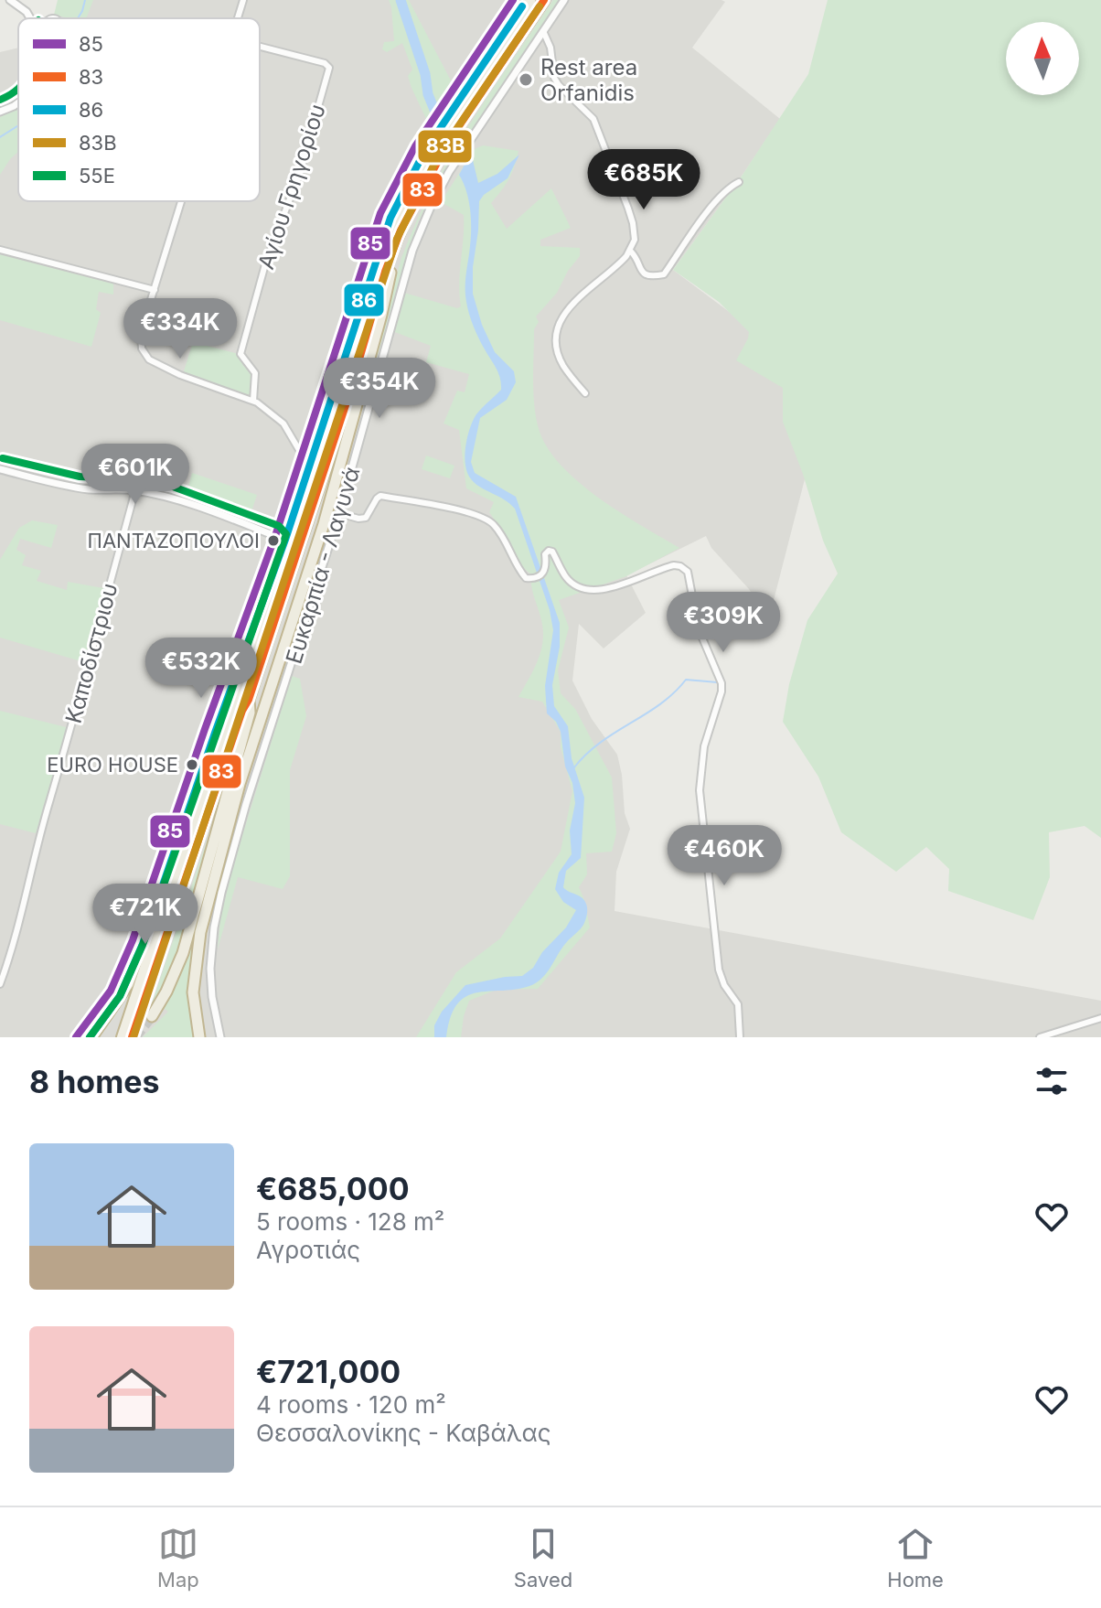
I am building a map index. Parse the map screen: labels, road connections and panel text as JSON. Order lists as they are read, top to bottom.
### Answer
{
  "streets": {
    "street": ["Αγίου Γρηγορίου", "Ευκαρπία - Λαγυνά", "Καποδίστριου"]
  },
  "places": ["Rest area Orfanidis", "ΠΑΝΤΑΖΟΠΟΥΛΟΙ", "EURO HOUSE"],
  "lines": [
    "transit line 85",
    "transit line 83",
    "transit line 86",
    "transit line 83B",
    "transit line 55Ε"
  ],
  "legend": [
    "85",
    "83",
    "86",
    "83B",
    "55Ε"
  ],
  "north": "top",
  "page": {
    "price": [
      "€685K",
      "€334K",
      "€354K",
      "€601K",
      "€309K",
      "€532K",
      "€460K",
      "€721K"
    ],
    "heading": "8 homes",
    "list": [
      {
        "name": "€685,000",
        "note": "5 rooms · 128 m² · Αγροτιάς"
      },
      {
        "name": "€721,000",
        "note": "4 rooms · 120 m² · Θεσσαλονίκης - Καβάλας"
      }
    ],
    "tabs": ["Map", "Saved", "Home"]
  }
}
